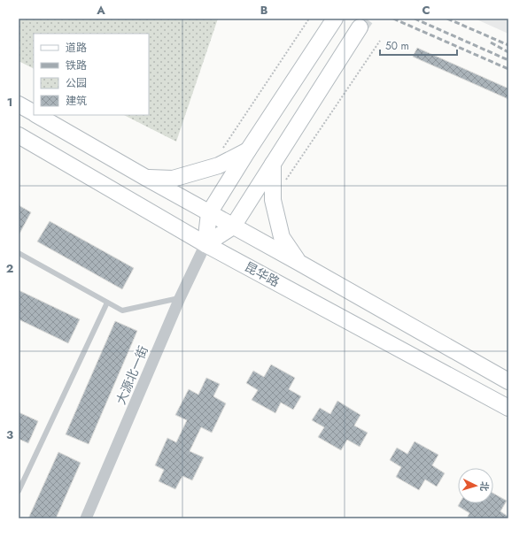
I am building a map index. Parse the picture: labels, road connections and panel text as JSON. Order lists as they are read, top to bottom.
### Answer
{
  "streets": {
    "main road": ["昆华路"],
    "street": ["大源北一街"]
  },
  "crossings": [
    ["昆华路", "大源北一街"]
  ],
  "legend": [
    "道路",
    "铁路",
    "公园",
    "建筑"
  ],
  "scale_bar": "50 m",
  "north": "right",
  "grid": {
    "columns": ["A", "B", "C"],
    "rows": ["1", "2", "3"]
  }
}
